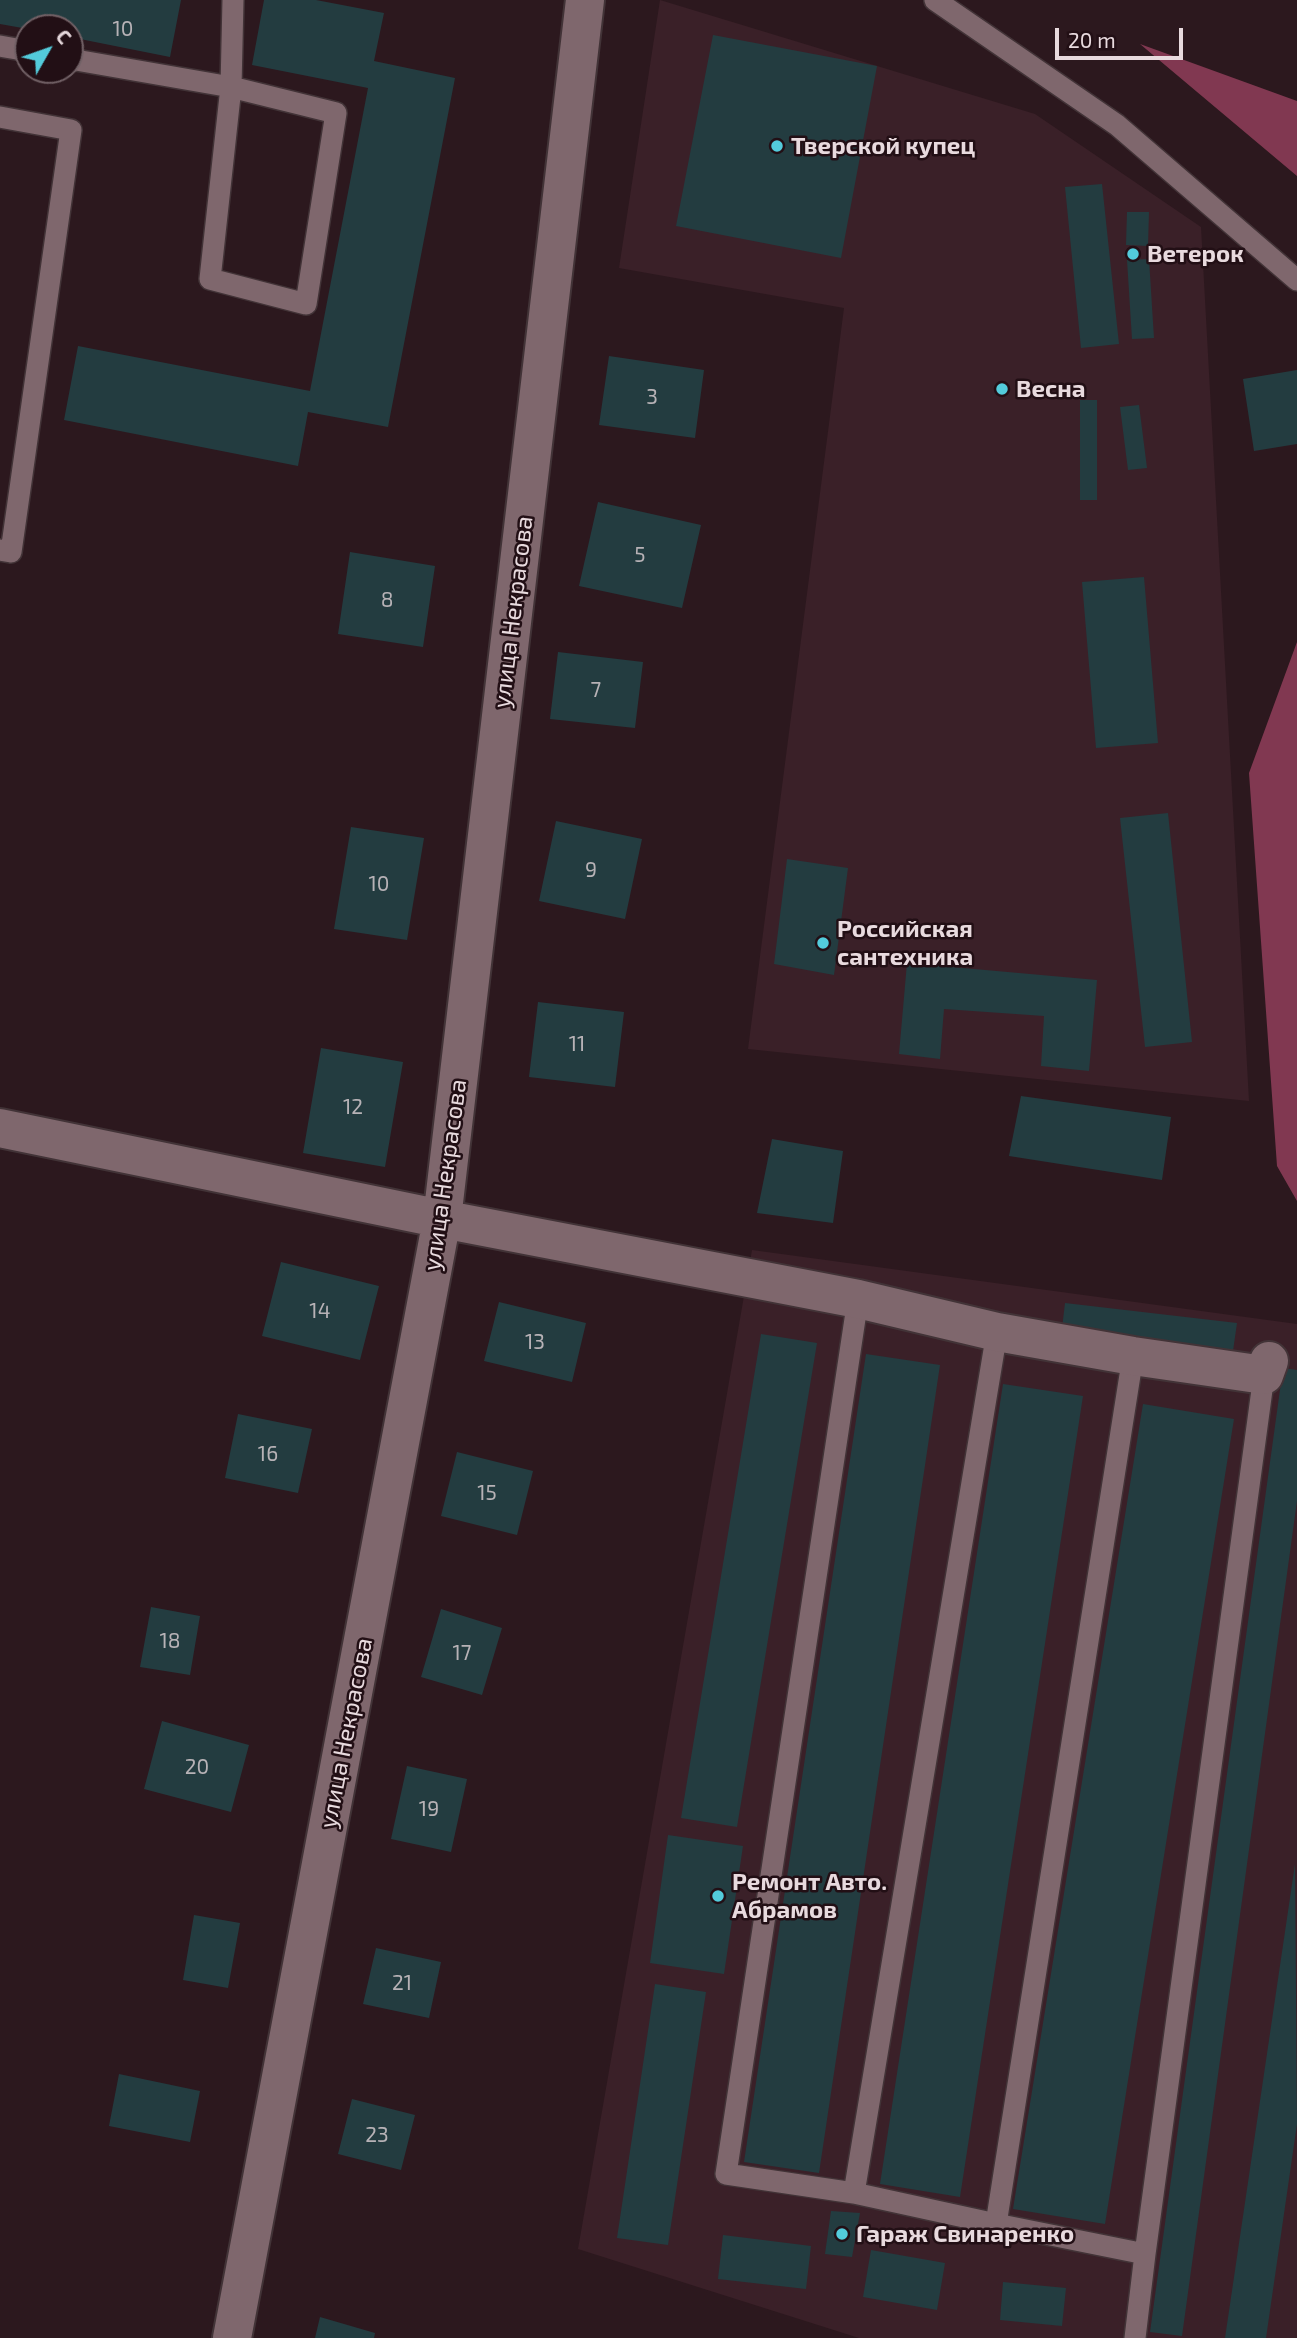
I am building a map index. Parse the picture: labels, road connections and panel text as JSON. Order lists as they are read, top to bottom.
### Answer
{
  "streets": {
    "street": ["улица Некрасова"]
  },
  "places": [
    "Тверской купец",
    "Ветерок",
    "Весна",
    "Российская сантехника",
    "Ремонт Авто. Абрамов",
    "Гараж Свинаренко"
  ],
  "house_numbers": [
    "10",
    "3",
    "5",
    "8",
    "7",
    "9",
    "10",
    "11",
    "12",
    "14",
    "13",
    "16",
    "15",
    "18",
    "17",
    "20",
    "19",
    "21",
    "23"
  ],
  "scale_bar": "20 m",
  "north": "top right"
}
